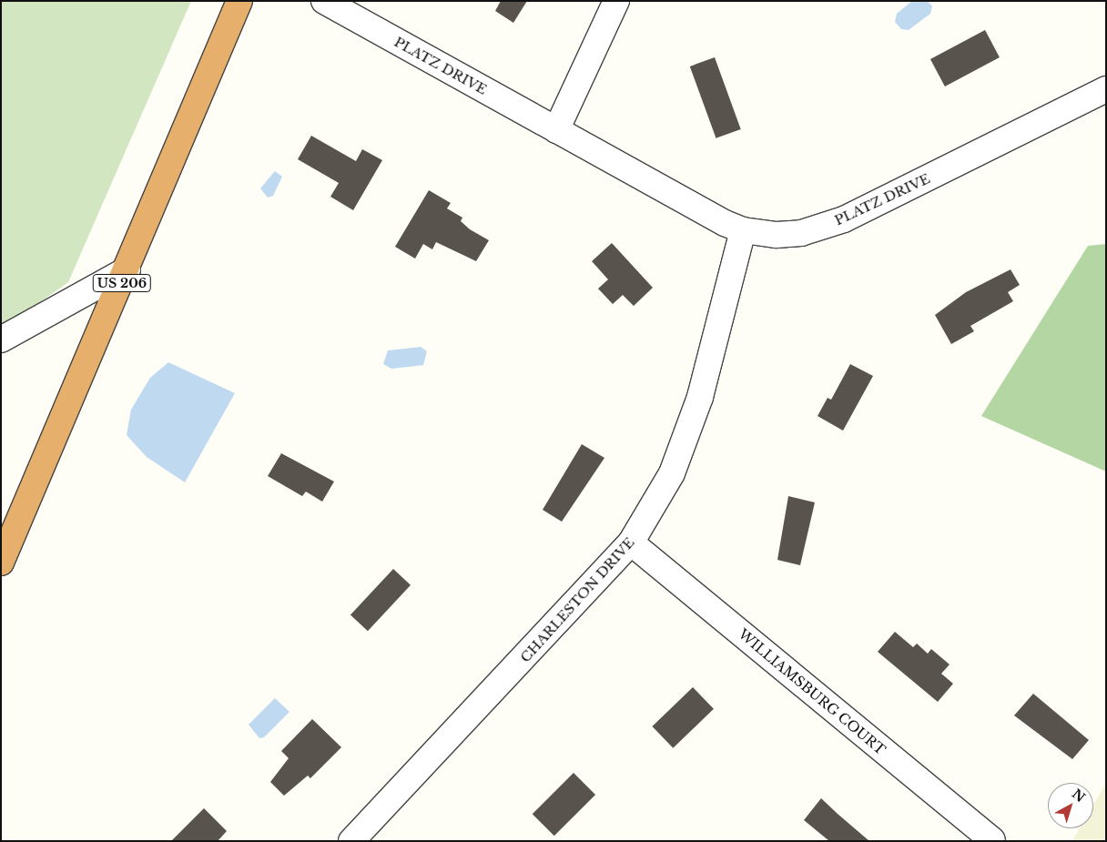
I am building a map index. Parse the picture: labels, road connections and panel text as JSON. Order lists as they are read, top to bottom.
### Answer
{
  "streets": {
    "highway": ["US 206"],
    "street": ["PLATZ DRIVE", "CHARLESTON DRIVE", "WILLIAMSBURG COURT"]
  },
  "crossings": [
    ["PLATZ DRIVE", "CHARLESTON DRIVE"],
    ["CHARLESTON DRIVE", "WILLIAMSBURG COURT"]
  ],
  "north": "top right"
}
